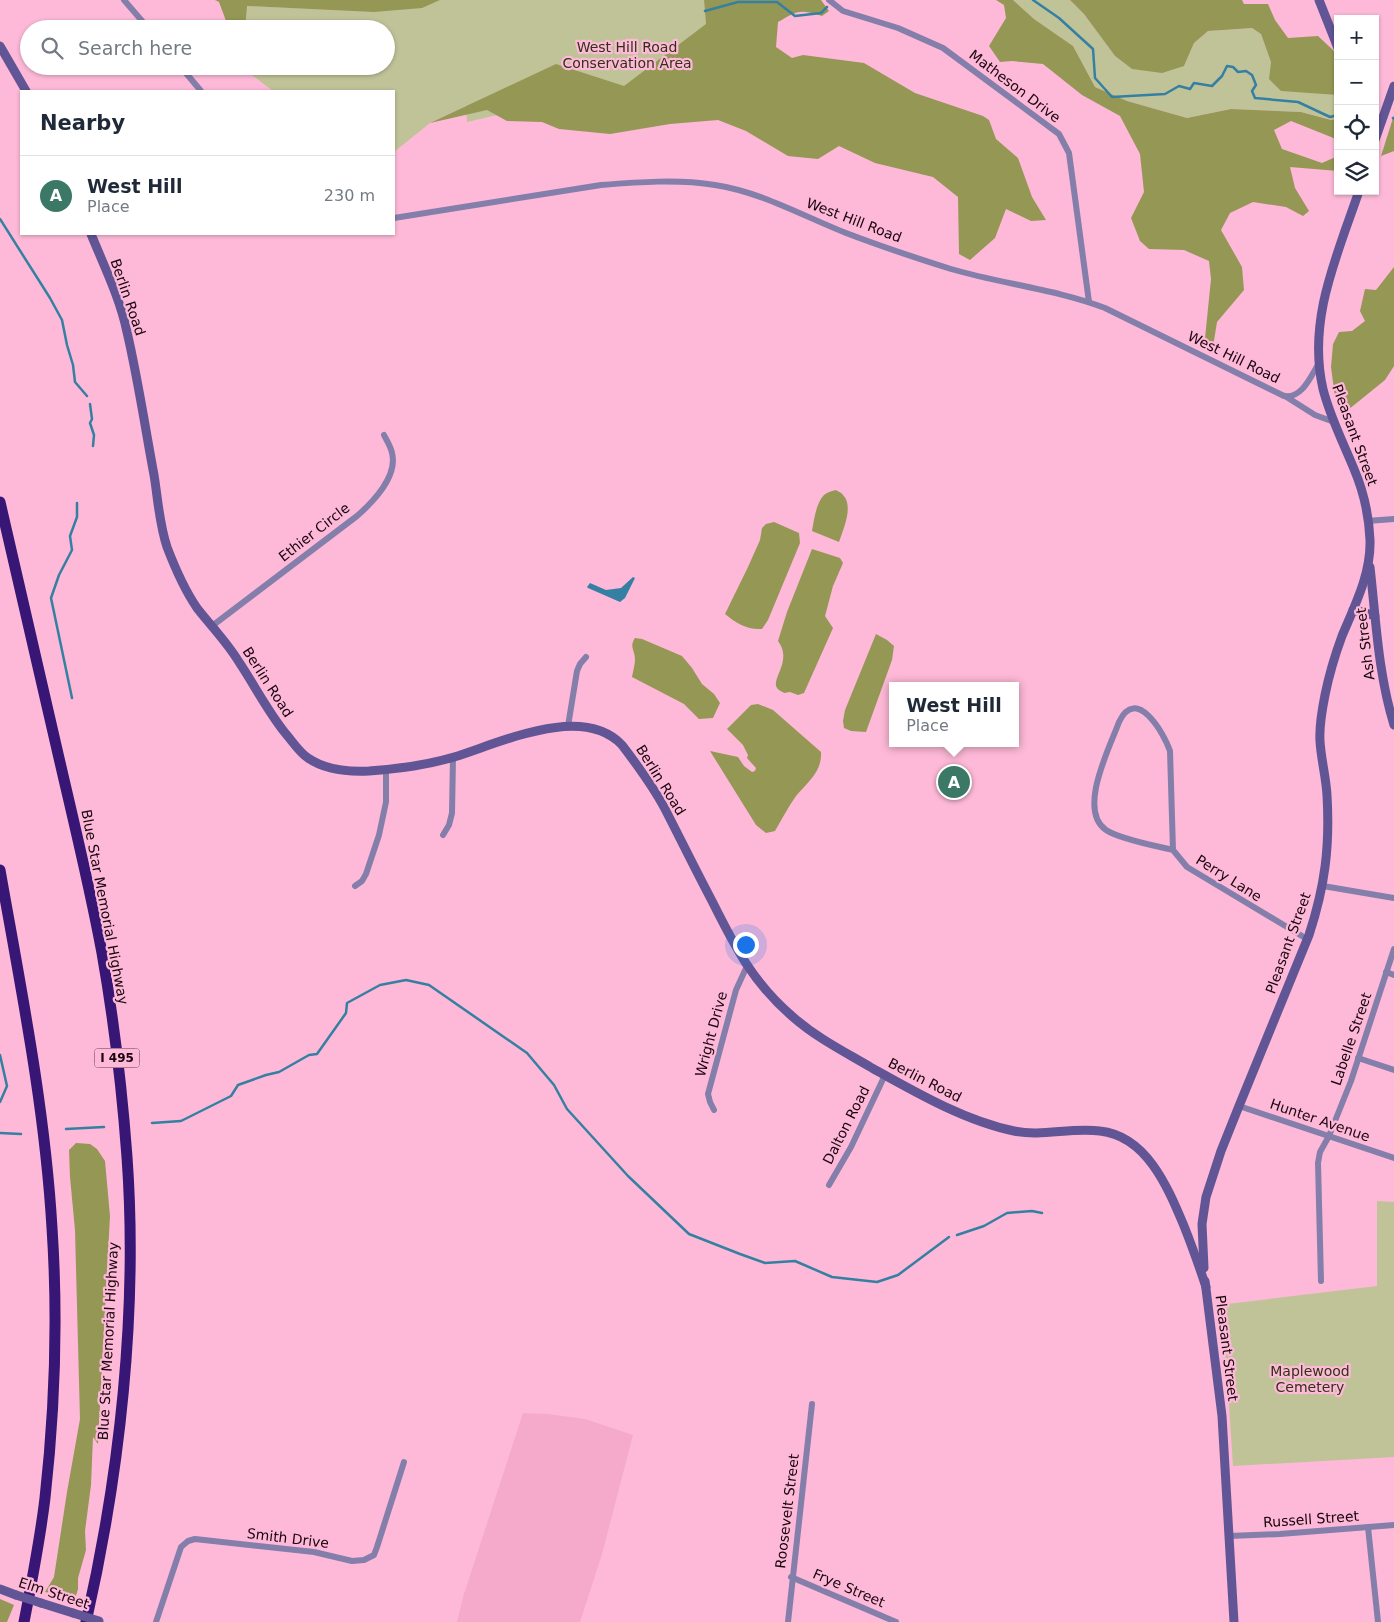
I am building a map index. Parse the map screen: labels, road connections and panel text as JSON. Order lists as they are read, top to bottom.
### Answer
{
  "streets": {
    "highway": ["Blue Star Memorial Highway", "I 495"],
    "street": [
      "Matheson Drive",
      "West Hill Road",
      "Berlin Road",
      "Pleasant Street",
      "Ethier Circle",
      "Ash Street",
      "Perry Lane",
      "Wright Drive",
      "Labelle Street",
      "Hunter Avenue",
      "Dalton Road",
      "Roosevelt Street",
      "Russell Street",
      "Smith Drive",
      "Frye Street",
      "Elm Street"
    ]
  },
  "crossings": [
    ["Matheson Drive", "West Hill Road"],
    ["West Hill Road", "Pleasant Street"],
    ["Berlin Road", "Pleasant Street"],
    ["Berlin Road", "Ethier Circle"],
    ["Berlin Road", "Wright Drive"],
    ["Berlin Road", "Dalton Road"],
    ["Pleasant Street", "Ash Street"],
    ["Pleasant Street", "Perry Lane"],
    ["Pleasant Street", "Hunter Avenue"],
    ["Pleasant Street", "Russell Street"],
    ["Labelle Street", "Hunter Avenue"],
    ["Roosevelt Street", "Frye Street"]
  ],
  "parks": ["West Hill Road Conservation Area", "Maplewood Cemetery"],
  "page": {
    "map_buttons": ["+", "−"],
    "search": "Search here",
    "heading": "Nearby",
    "list": [
      {
        "mark": "A",
        "name": "West Hill",
        "note": "Place",
        "value": "230 m"
      }
    ],
    "popup": ["West Hill", "Place"],
    "pins": "A"
  }
}
